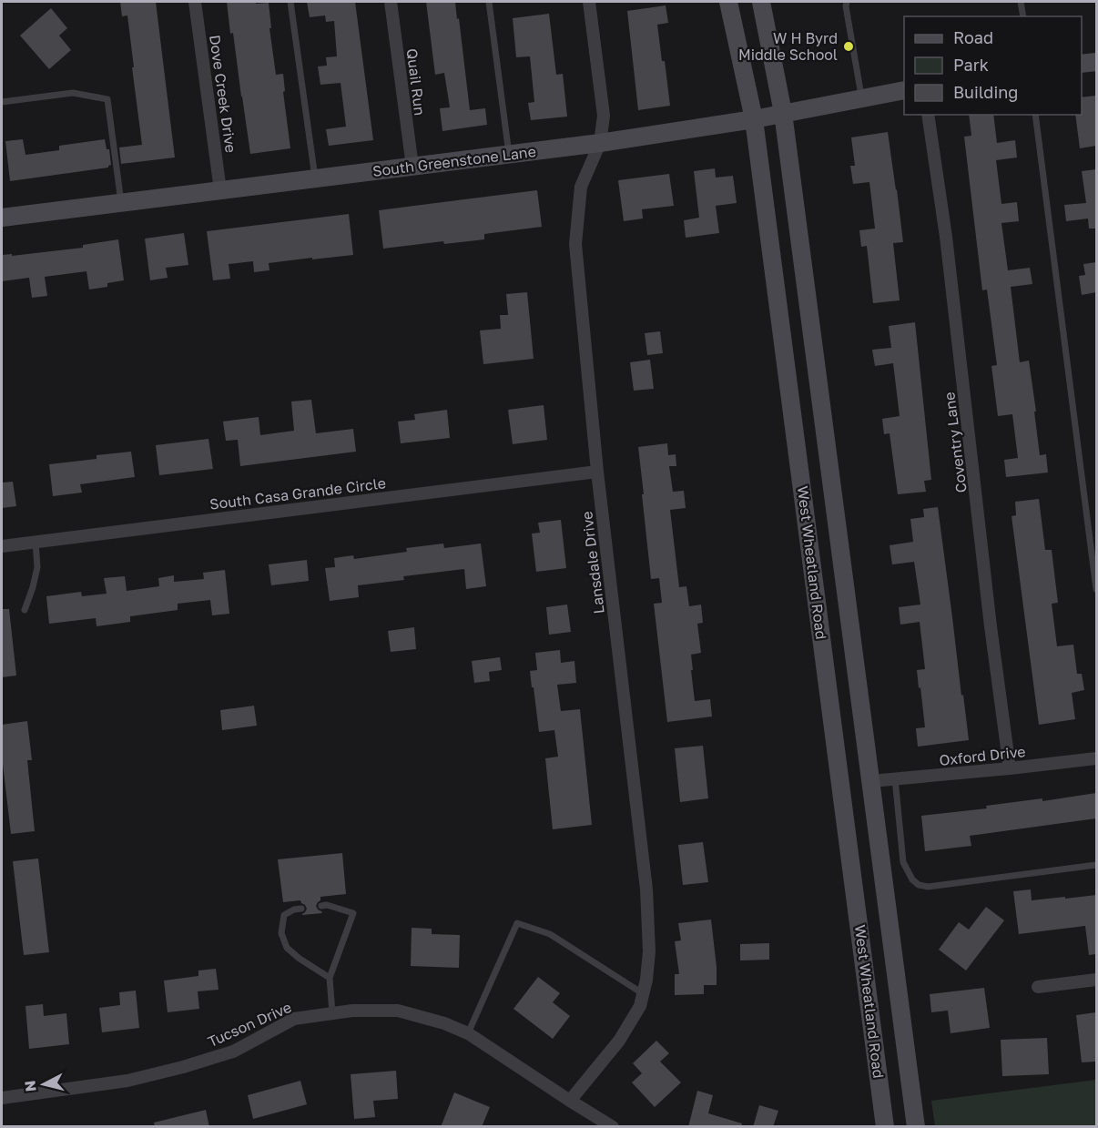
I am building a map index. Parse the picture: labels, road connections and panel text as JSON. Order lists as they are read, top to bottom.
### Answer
{
  "streets": {
    "main road": ["South Greenstone Lane", "West Wheatland Road"],
    "street": [
      "Quail Run",
      "Dove Creek Drive",
      "Coventry Lane",
      "South Casa Grande Circle",
      "Lansdale Drive",
      "Oxford Drive",
      "Tucson Drive"
    ]
  },
  "crossings": [
    ["Quail Run", "South Greenstone Lane"],
    ["Dove Creek Drive", "South Greenstone Lane"],
    ["South Greenstone Lane", "Lansdale Drive"],
    ["South Greenstone Lane", "West Wheatland Road"],
    ["Coventry Lane", "Oxford Drive"],
    ["South Casa Grande Circle", "Lansdale Drive"],
    ["Lansdale Drive", "Tucson Drive"],
    ["West Wheatland Road", "Oxford Drive"]
  ],
  "places": ["W H Byrd Middle School"],
  "legend": ["Road", "Park", "Building"],
  "north": "left"
}
